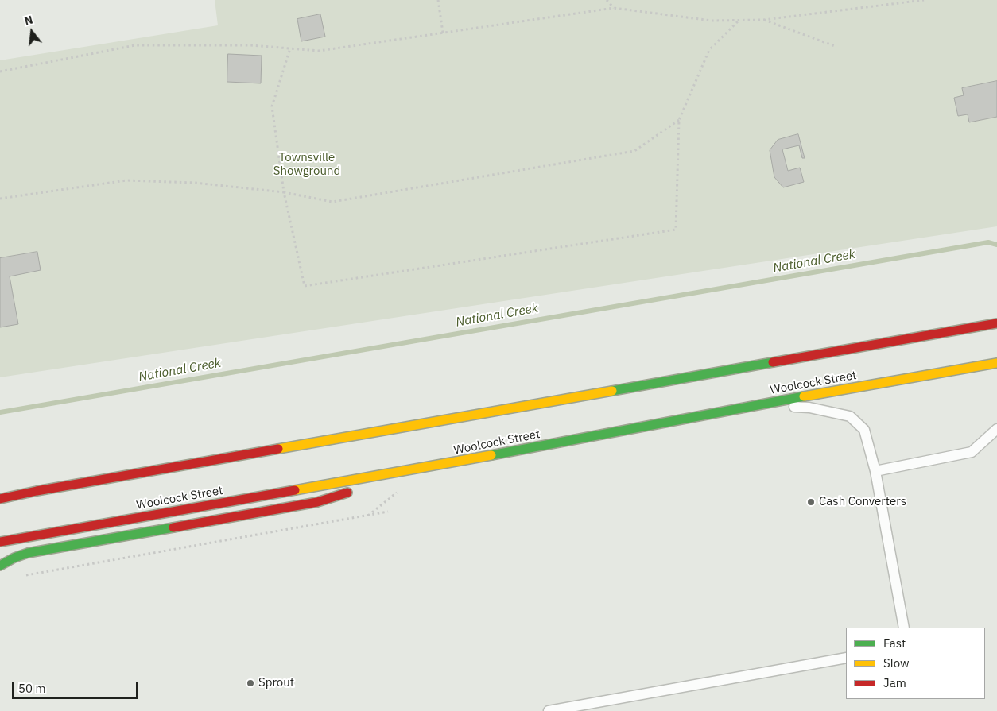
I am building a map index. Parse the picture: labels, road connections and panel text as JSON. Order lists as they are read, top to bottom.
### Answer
{
  "streets": {
    "main road": ["Woolcock Street"]
  },
  "water": ["National Creek"],
  "parks": ["Townsville Showground"],
  "places": ["Cash Converters", "Sprout"],
  "legend": ["Fast", "Slow", "Jam"],
  "scale_bar": "50 m",
  "north": "top"
}
